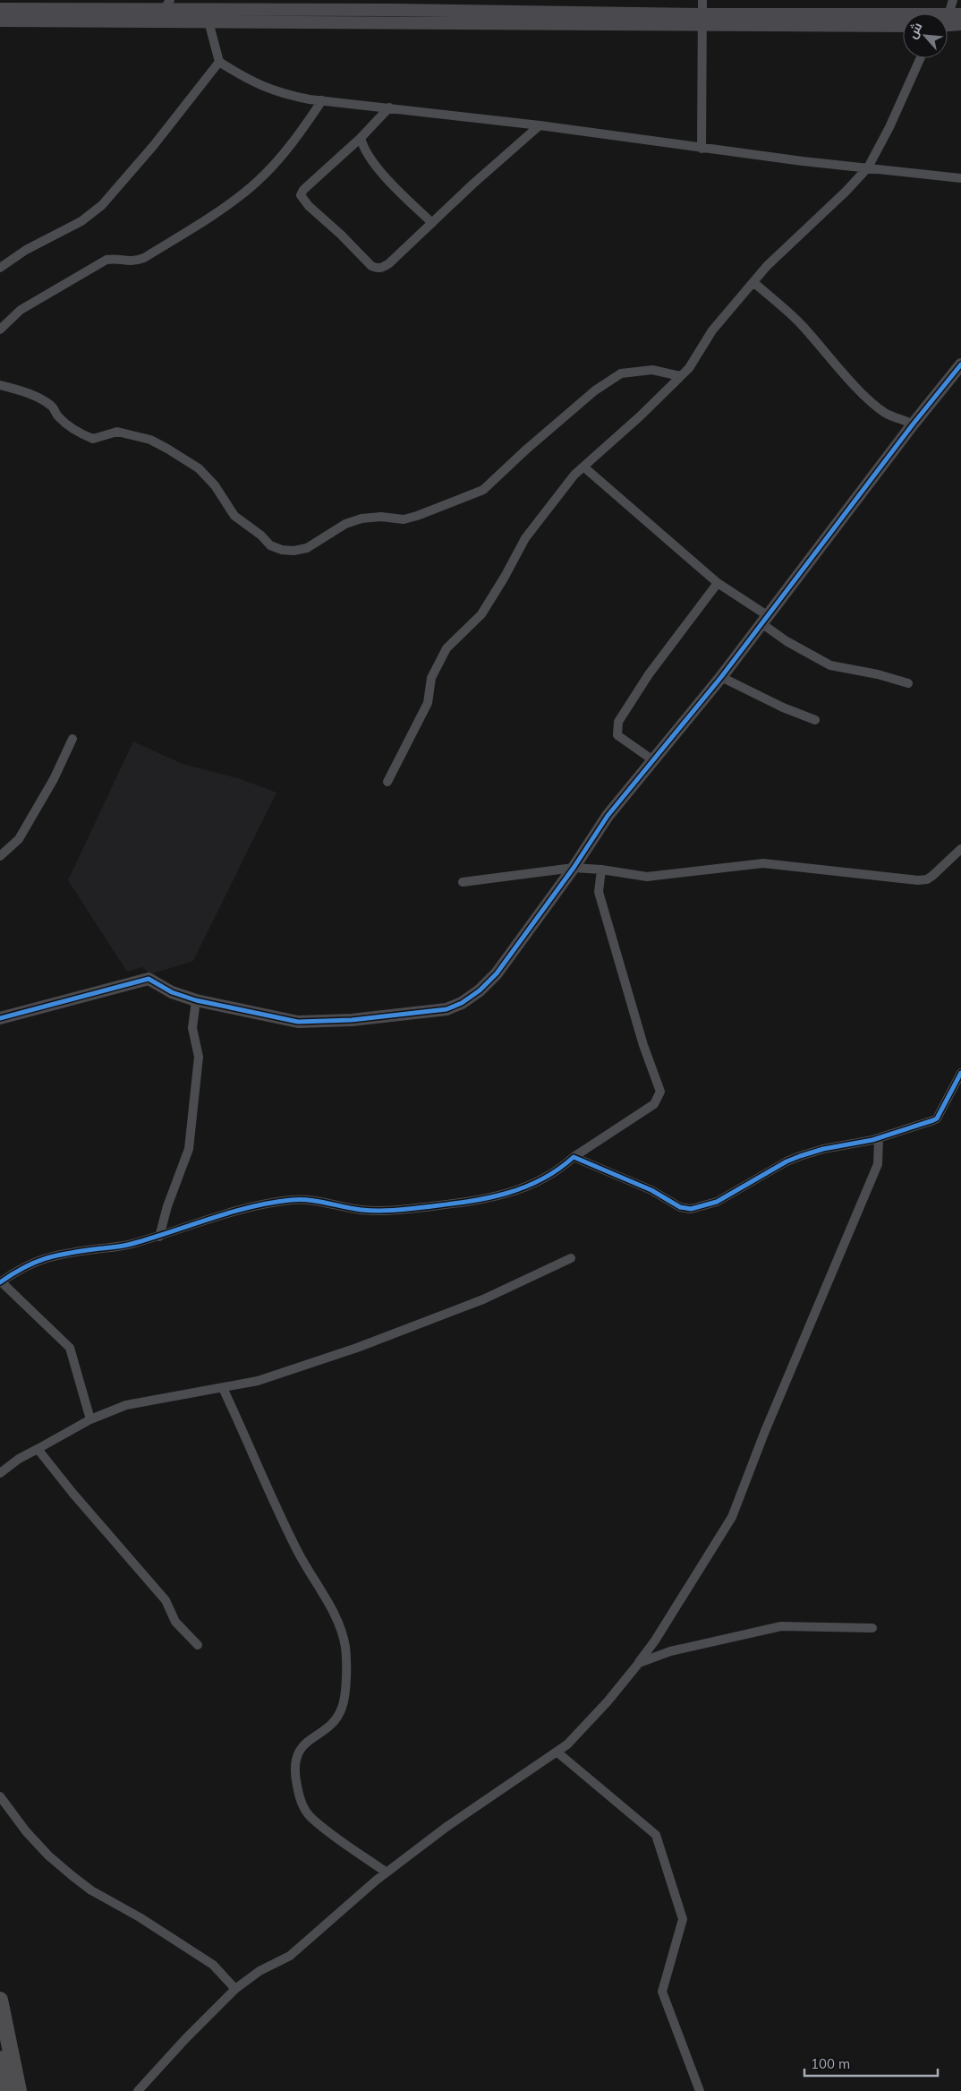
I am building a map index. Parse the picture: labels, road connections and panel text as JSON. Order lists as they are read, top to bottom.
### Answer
{
  "scale_bar": "100 m",
  "north": "top left"
}
